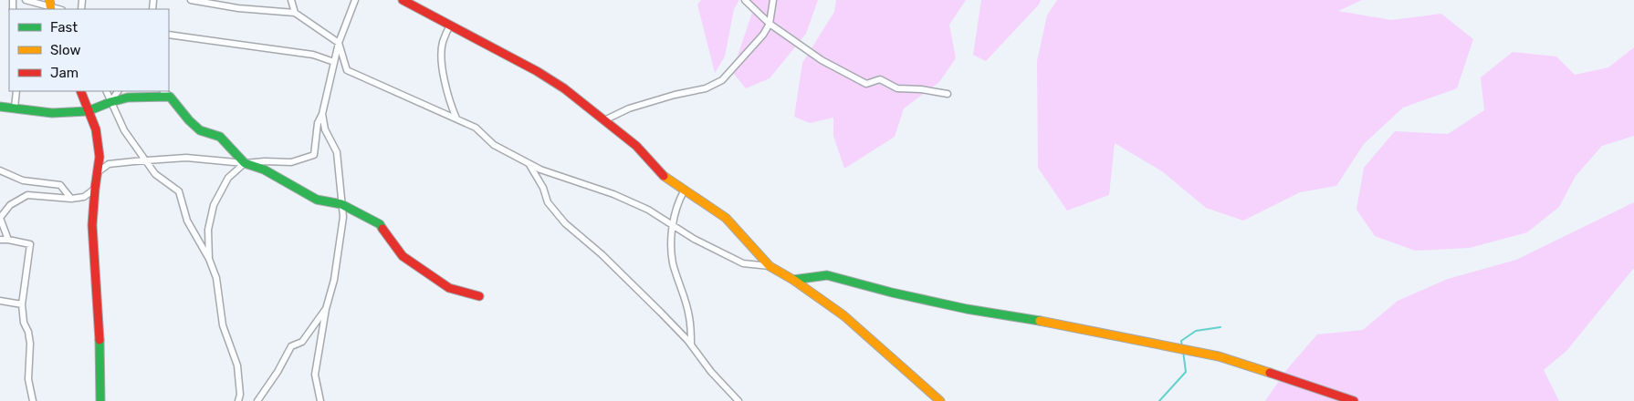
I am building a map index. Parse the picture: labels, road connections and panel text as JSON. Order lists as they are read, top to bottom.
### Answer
{
  "legend": ["Fast", "Slow", "Jam"]
}
